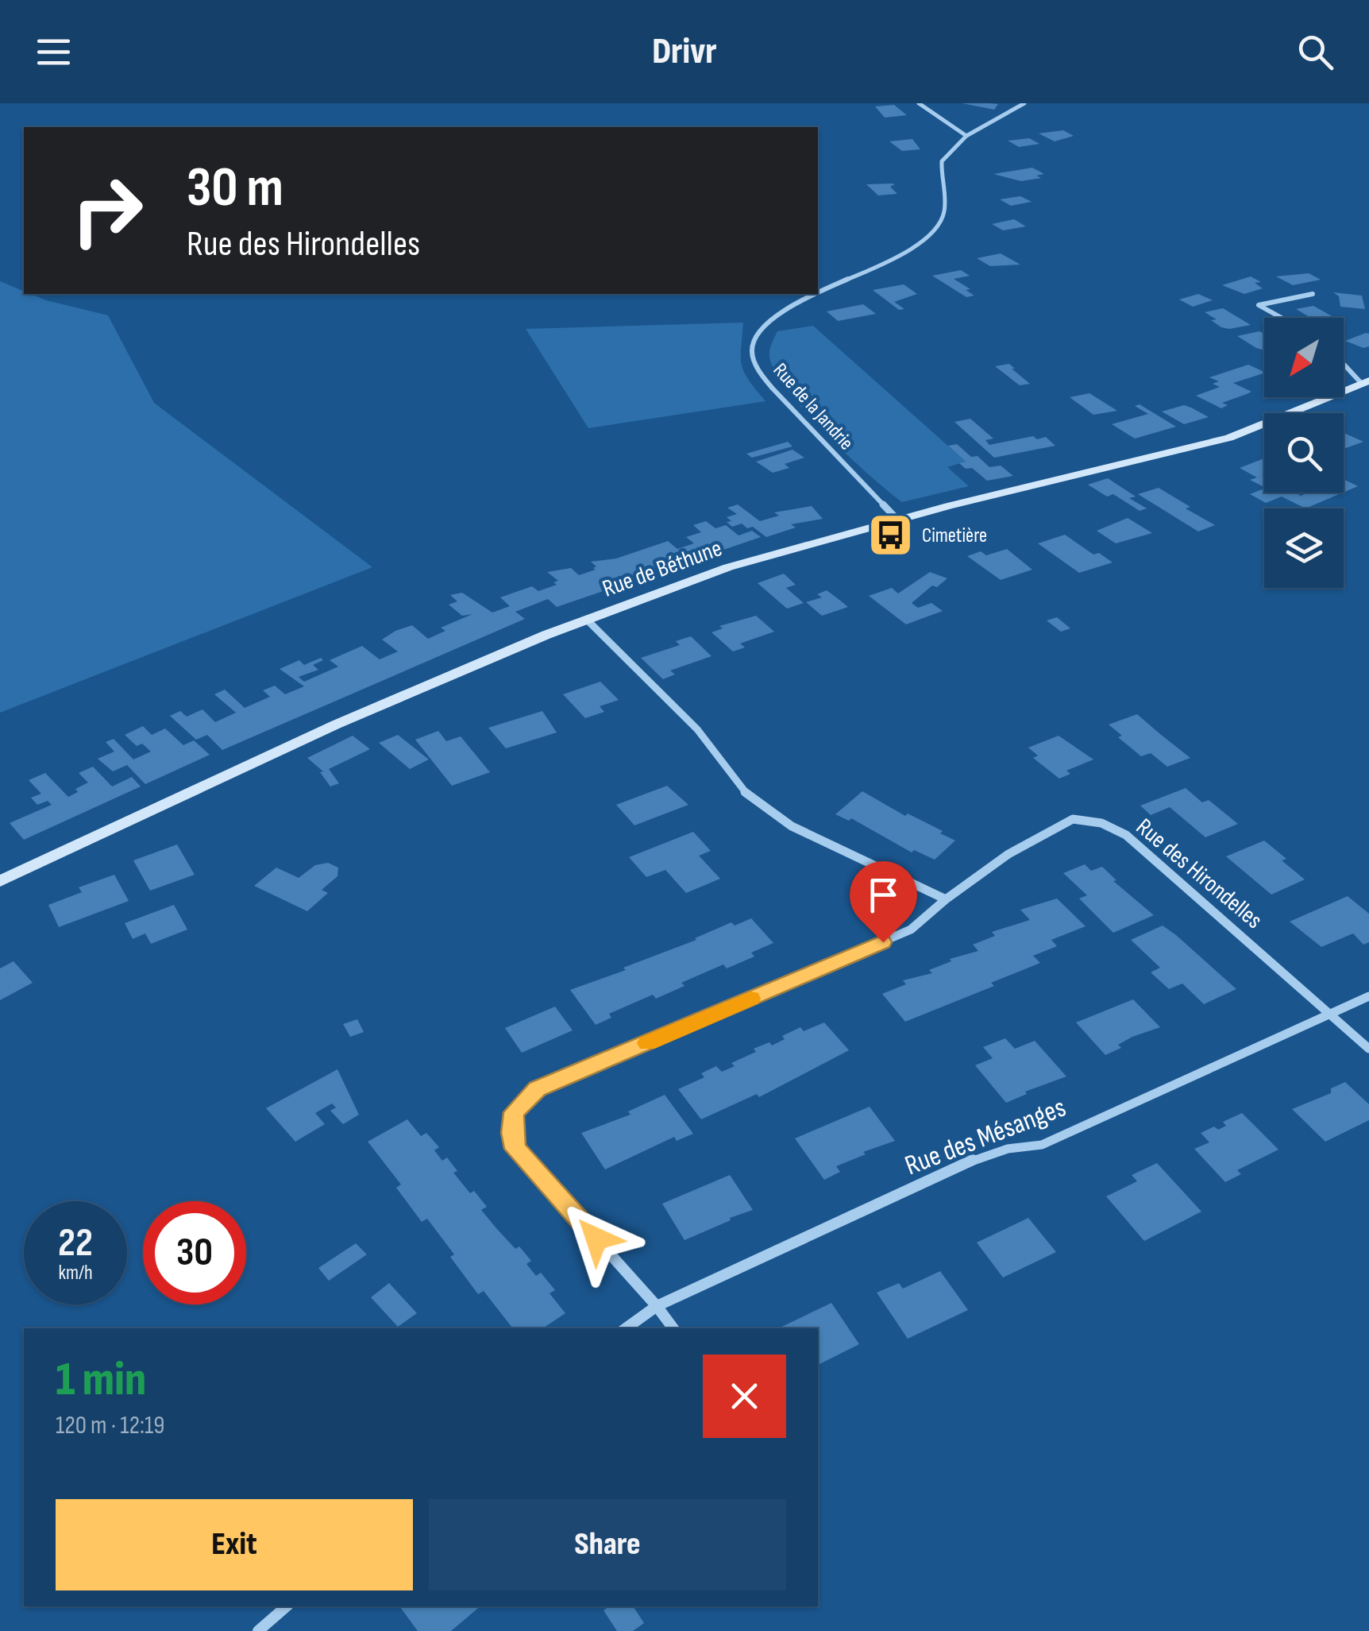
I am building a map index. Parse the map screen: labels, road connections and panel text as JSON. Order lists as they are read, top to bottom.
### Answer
{
  "streets": {
    "street": [
      "Rue de la Jandrie",
      "Rue de Béthune",
      "Rue des Hirondelles",
      "Rue des Mésanges"
    ]
  },
  "crossings": [
    ["Rue de la Jandrie", "Rue de Béthune"],
    ["Rue des Hirondelles", "Rue des Mésanges"]
  ],
  "places": {
    "bus stop": ["Cimetière"]
  },
  "north": "bottom left",
  "page": {
    "header": "Drivr",
    "turn": ["30 m", "Rue des Hirondelles"],
    "speed": "22 km/h",
    "limit": "30",
    "heading": ["1 min", "120 m · 12:19"],
    "buttons": ["Exit", "Share"]
  }
}
